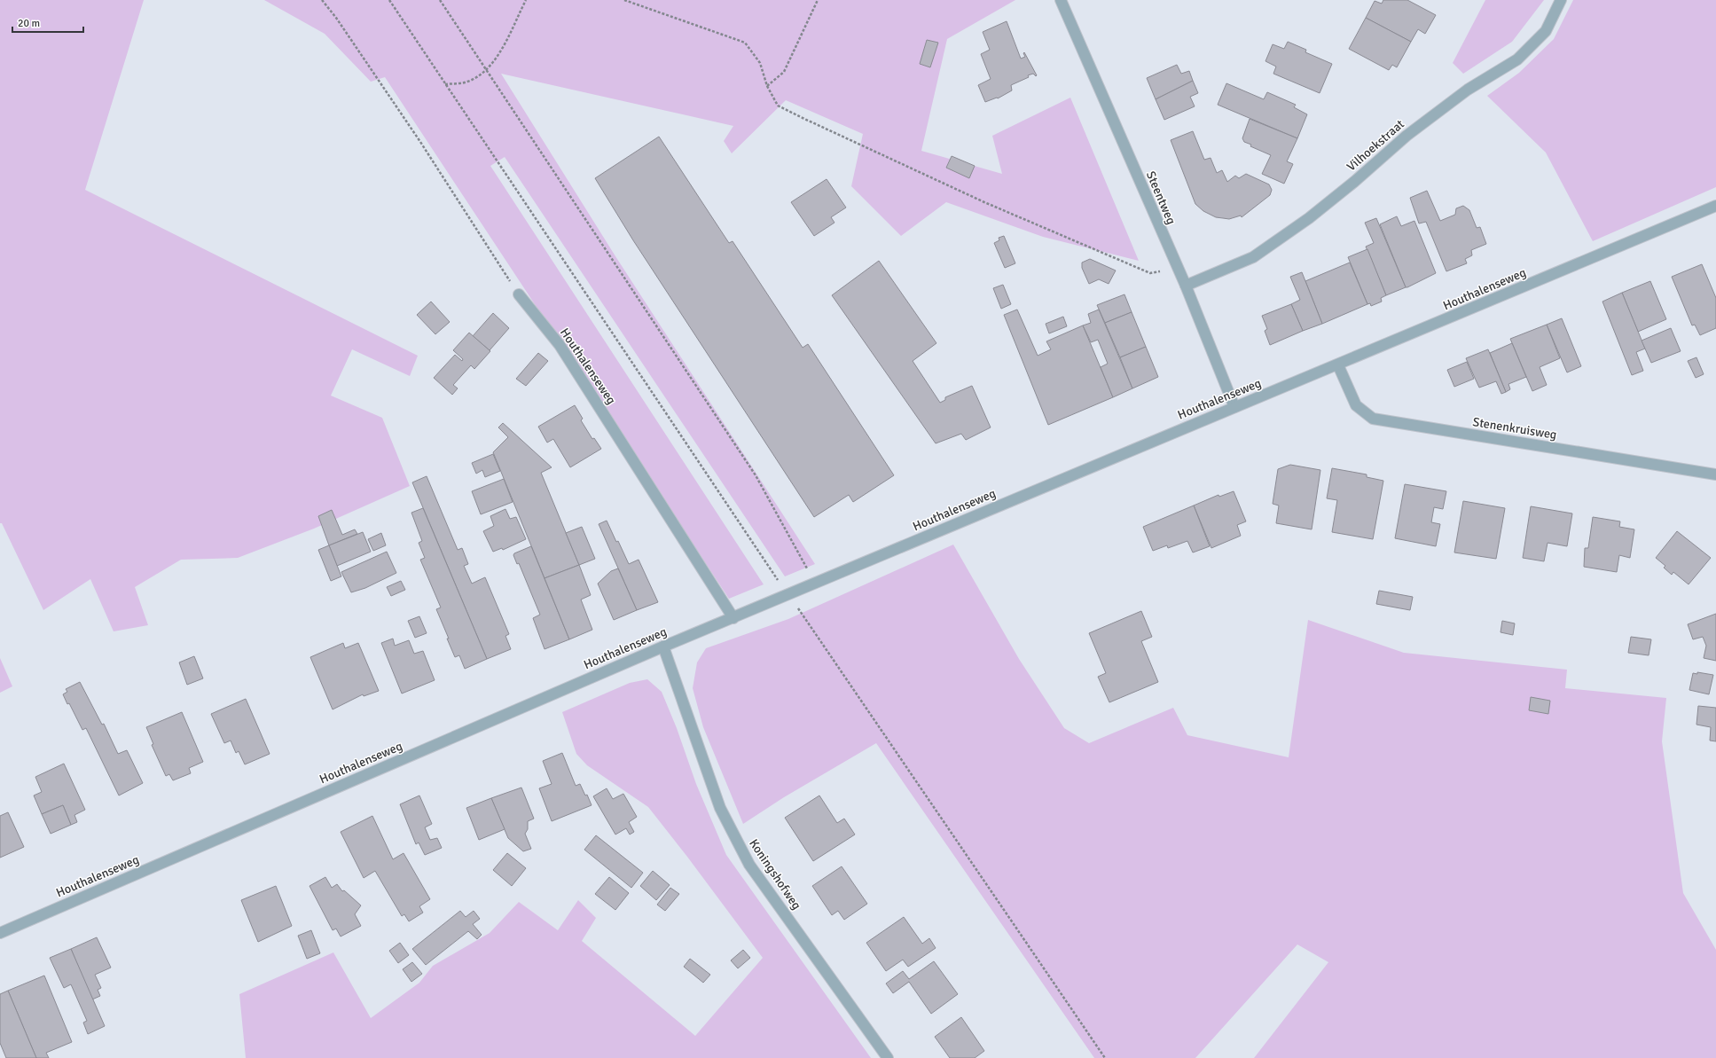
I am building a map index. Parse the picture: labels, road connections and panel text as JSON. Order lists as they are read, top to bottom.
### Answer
{
  "streets": {
    "street": [
      "Vilhoekstraat",
      "Steentweg",
      "Houthalenseweg",
      "Stenenkruisweg",
      "Koningshofweg"
    ]
  },
  "crossings": [
    ["Vilhoekstraat", "Steentweg"],
    ["Steentweg", "Houthalenseweg"],
    ["Houthalenseweg", "Stenenkruisweg"],
    ["Houthalenseweg", "Koningshofweg"]
  ],
  "scale_bar": "20 m"
}
